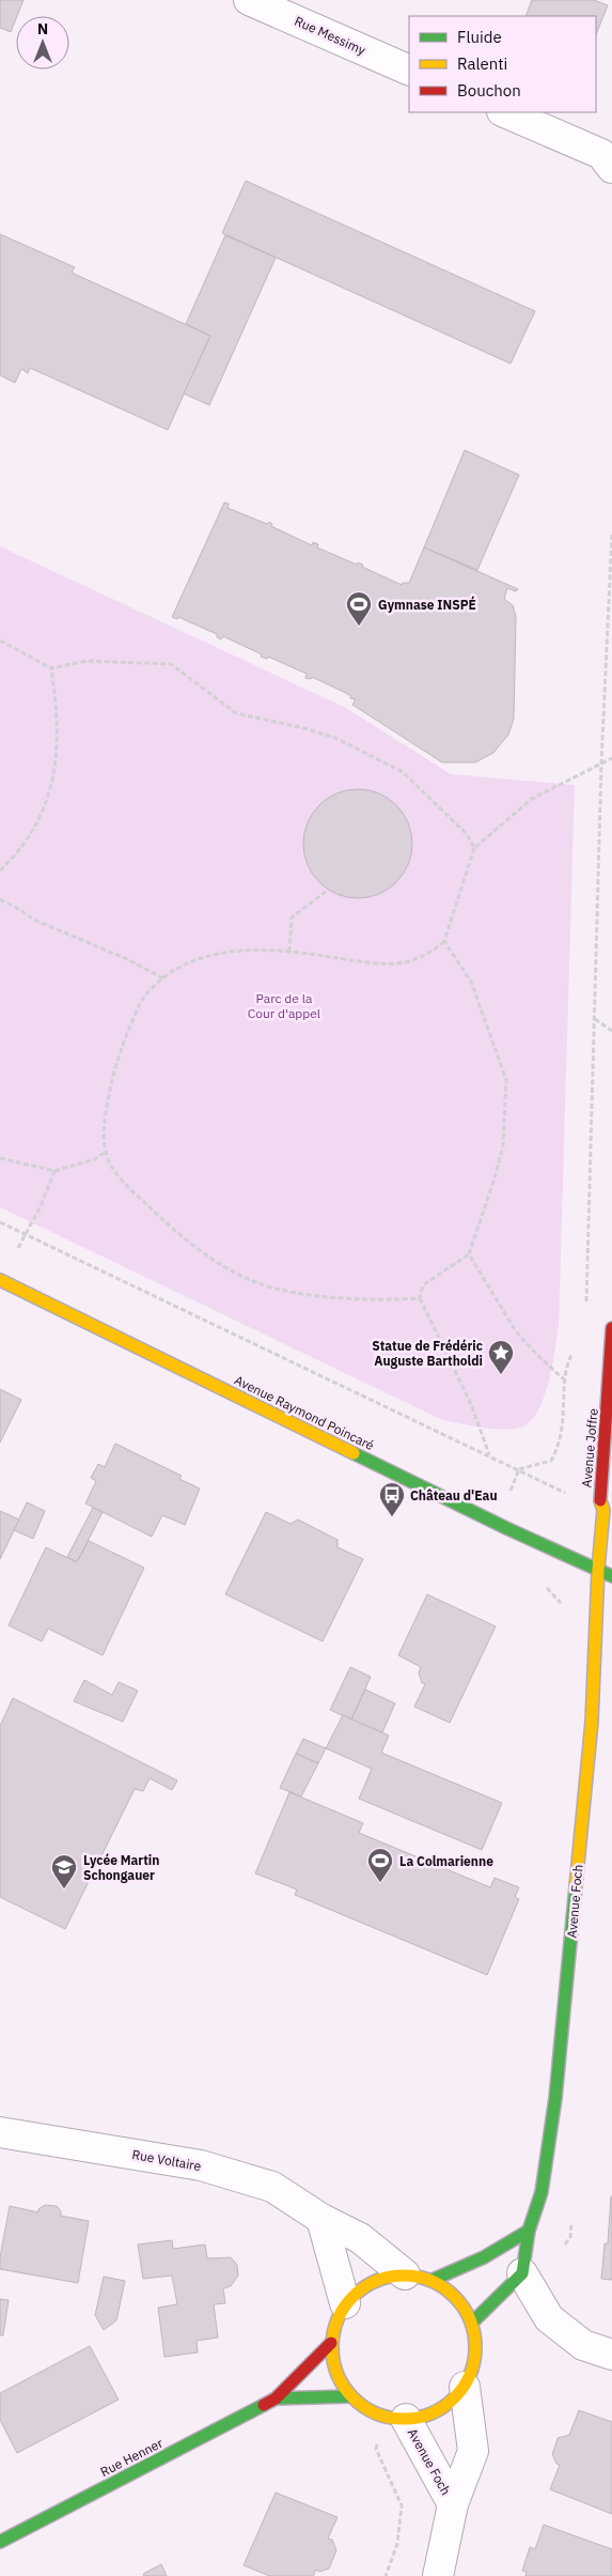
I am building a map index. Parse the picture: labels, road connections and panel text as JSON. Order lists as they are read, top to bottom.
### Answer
{
  "streets": {
    "street": [
      "Rue Messimy",
      "Avenue Raymond Poincaré",
      "Avenue Joffre",
      "Avenue Foch",
      "Rue Voltaire",
      "Rue Henner"
    ]
  },
  "crossings": [
    ["Avenue Raymond Poincaré", "Avenue Joffre"],
    ["Avenue Raymond Poincaré", "Avenue Foch"],
    ["Avenue Joffre", "Avenue Foch"],
    ["Avenue Foch", "Rue Voltaire"],
    ["Avenue Foch", "Rue Henner"],
    ["Rue Voltaire", "Rue Henner"]
  ],
  "parks": ["Parc de la Cour d'appel"],
  "places": {
    "sports": ["Gymnase INSPÉ", "La Colmarienne"],
    "place": ["Statue de Frédéric Auguste Bartholdi"],
    "bus stop": ["Château d'Eau"],
    "school or university": ["Lycée Martin Schongauer"]
  },
  "legend": ["Fluide", "Ralenti", "Bouchon"],
  "north": "top"
}
